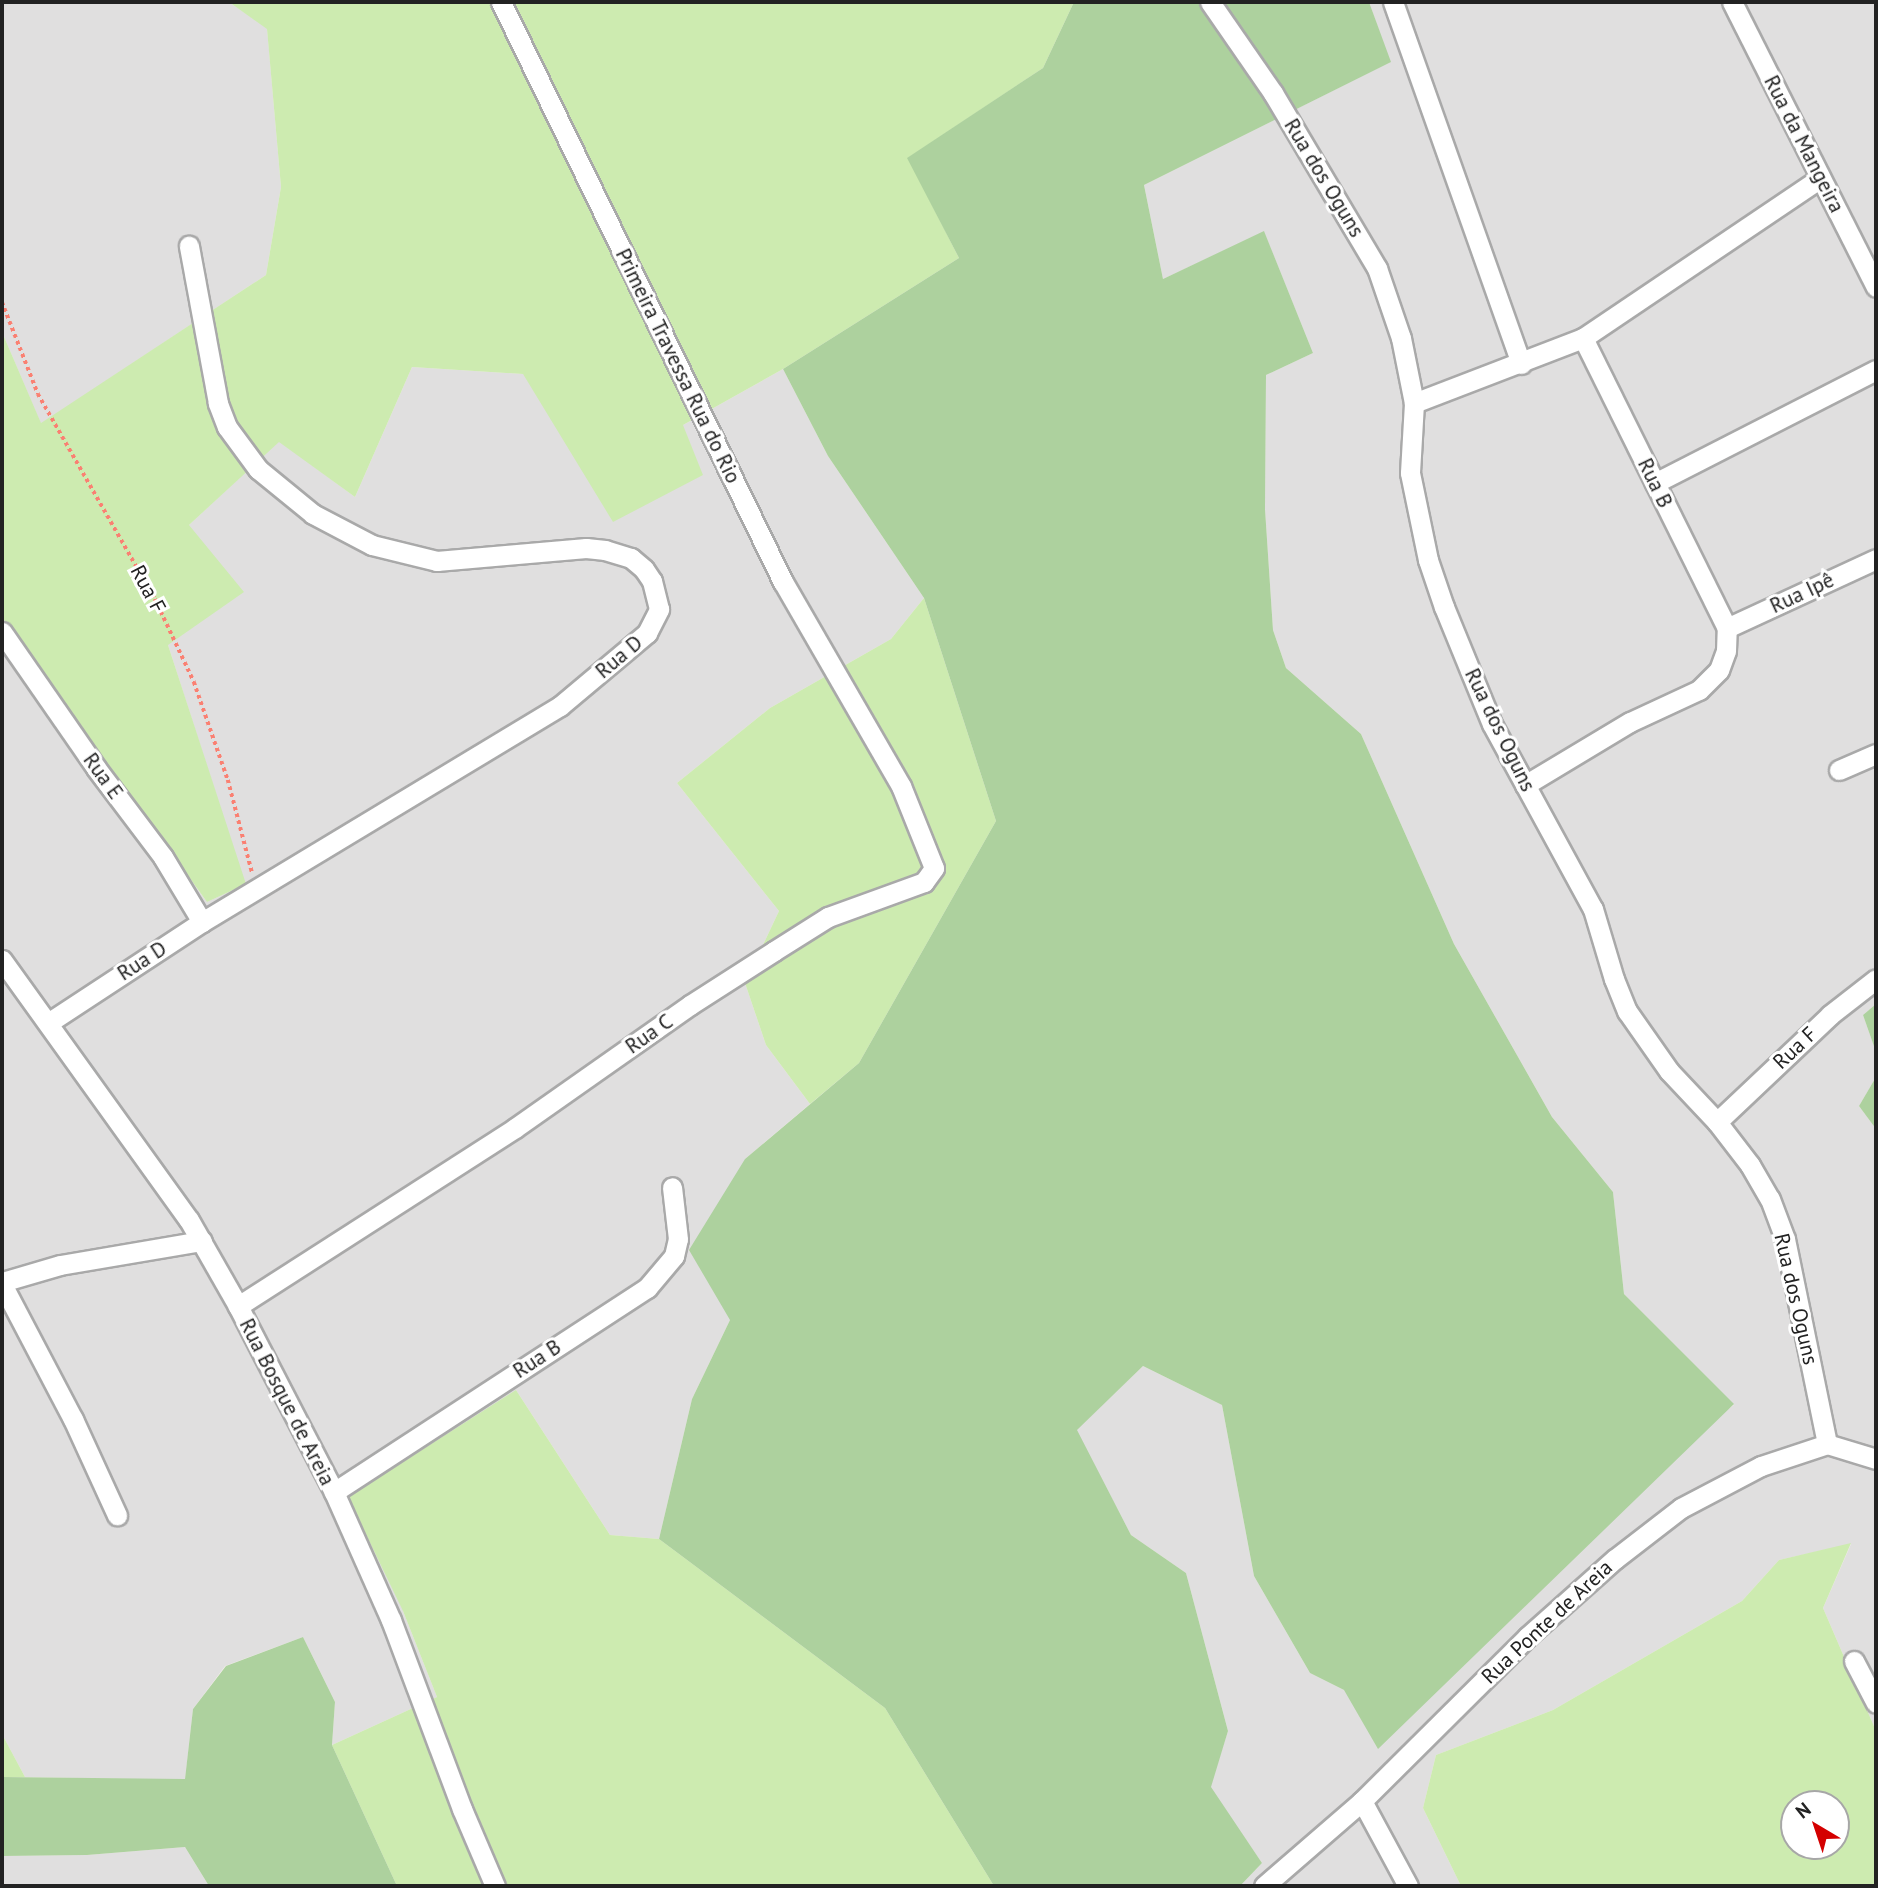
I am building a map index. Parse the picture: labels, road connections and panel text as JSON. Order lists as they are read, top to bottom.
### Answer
{
  "streets": {
    "street": [
      "Rua da Mangeira",
      "Rua dos Oguns",
      "Primeira Travessa Rua do Rio",
      "Rua B",
      "Rua F",
      "Rua Ipê",
      "Rua D",
      "Rua E",
      "Rua C",
      "Rua Bosque de Areia",
      "Rua Ponte de Areia"
    ]
  },
  "crossings": [
    ["Rua dos Oguns", "Rua F"],
    ["Rua dos Oguns", "Rua Ponte de Areia"],
    ["Primeira Travessa Rua do Rio", "Rua C"],
    ["Rua B", "Rua Ipê"],
    ["Rua B", "Rua Bosque de Areia"],
    ["Rua F", "Rua D"],
    ["Rua D", "Rua E"],
    ["Rua D", "Rua Bosque de Areia"],
    ["Rua C", "Rua Bosque de Areia"]
  ],
  "north": "top left"
}
